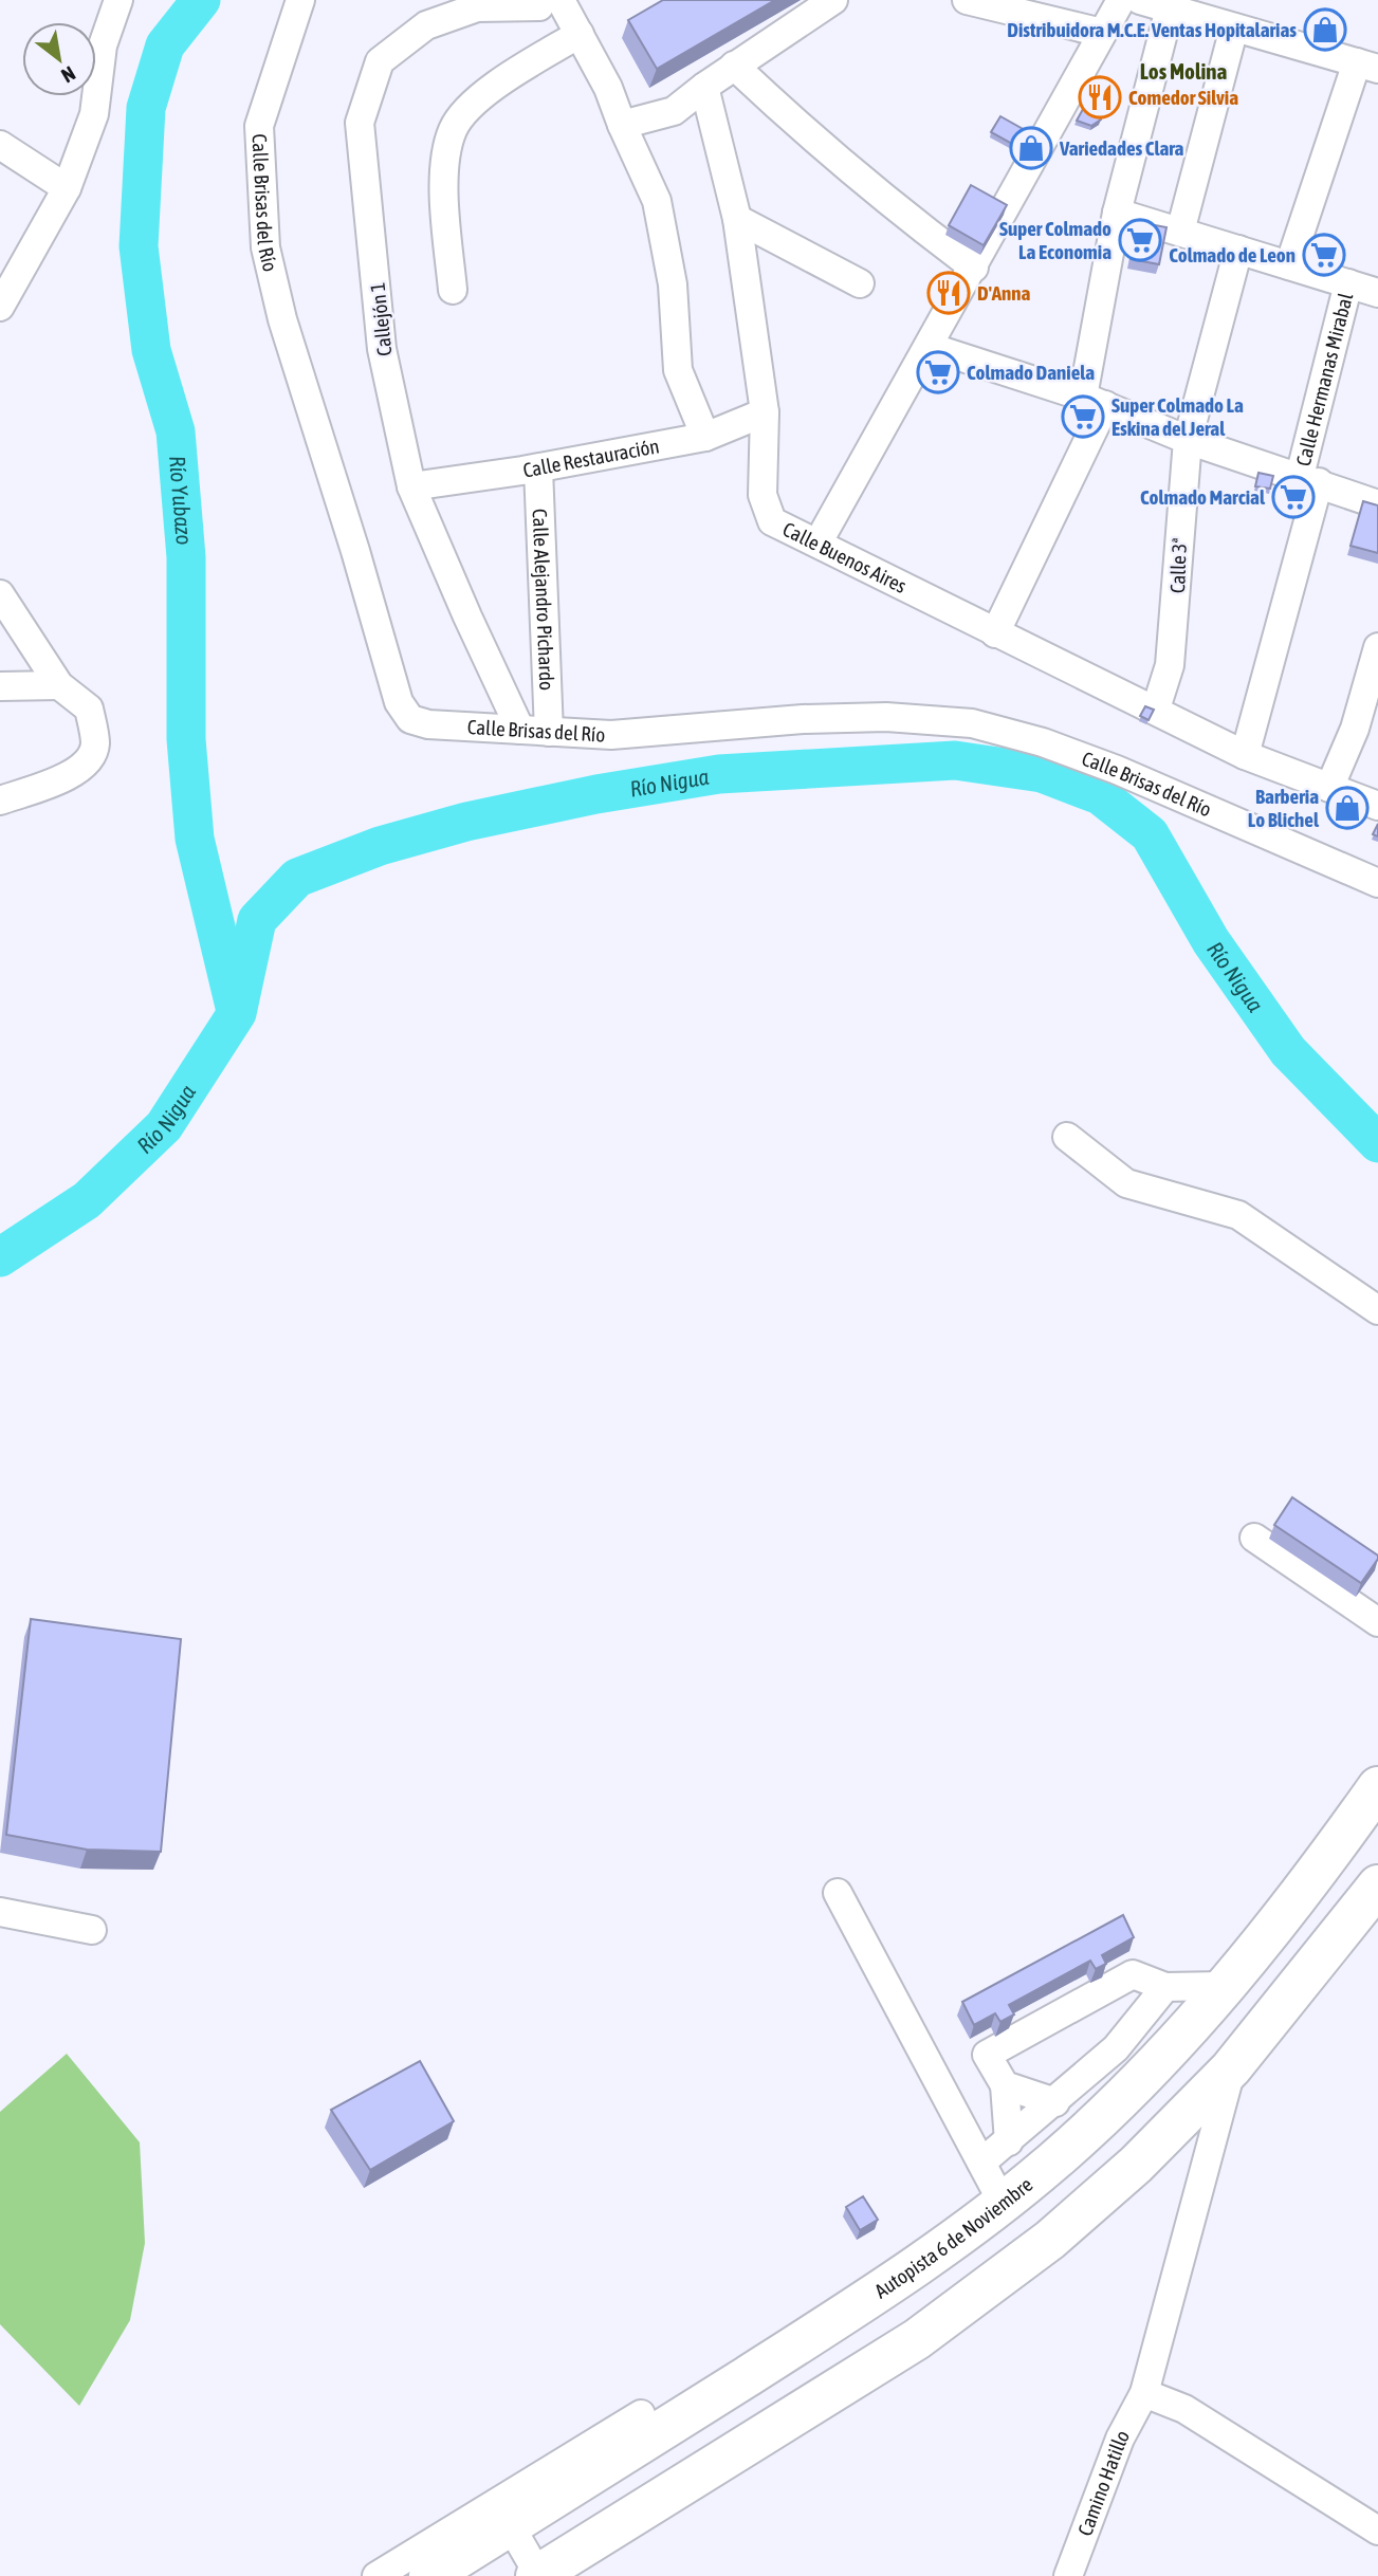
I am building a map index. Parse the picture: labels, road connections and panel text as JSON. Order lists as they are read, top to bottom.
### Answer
{
  "streets": {
    "highway": ["Autopista 6 de Noviembre"],
    "street": [
      "Calle Brisas del Río",
      "Callejón 1",
      "Calle Hermanas Mirabal",
      "Calle Restauración",
      "Calle Buenos Aires",
      "Calle 3ª",
      "Calle Alejandro Pichardo",
      "Camino Hatillo"
    ]
  },
  "crossings": [
    ["Calle Brisas del Río", "Callejón 1"],
    ["Calle Brisas del Río", "Calle Alejandro Pichardo"],
    ["Callejón 1", "Calle Restauración"],
    ["Calle Hermanas Mirabal", "Calle Buenos Aires"],
    ["Calle Restauración", "Calle Buenos Aires"],
    ["Calle Restauración", "Calle Alejandro Pichardo"],
    ["Calle Buenos Aires", "Calle 3ª"]
  ],
  "districts": ["Los Molina"],
  "water": ["Río Yubazo", "Río Nigua"],
  "places": {
    "shop": ["Distribuidora M.C.E. Ventas Hopitalarias", "Variedades Clara", "Barberia Lo Blichel"],
    "restaurant": ["Comedor Silvia", "D'Anna"],
    "supermarket": [
      "Super Colmado La Economia",
      "Colmado de Leon",
      "Colmado Daniela",
      "Super Colmado La Eskina del Jeral",
      "Colmado Marcial"
    ]
  },
  "north": "bottom right"
}
